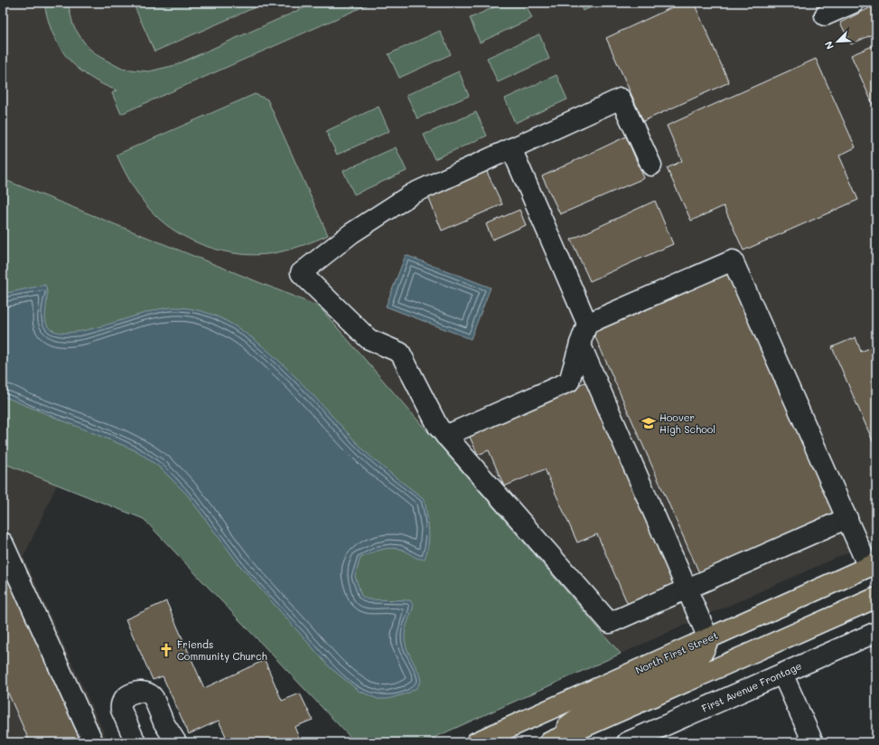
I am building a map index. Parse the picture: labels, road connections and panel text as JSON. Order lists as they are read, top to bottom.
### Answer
{
  "streets": {
    "main road": ["North First Street"],
    "street": ["First Avenue Frontage"]
  },
  "places": {
    "school or university": ["Hoover High School"],
    "church": ["Friends Community Church"]
  },
  "north": "bottom left"
}
